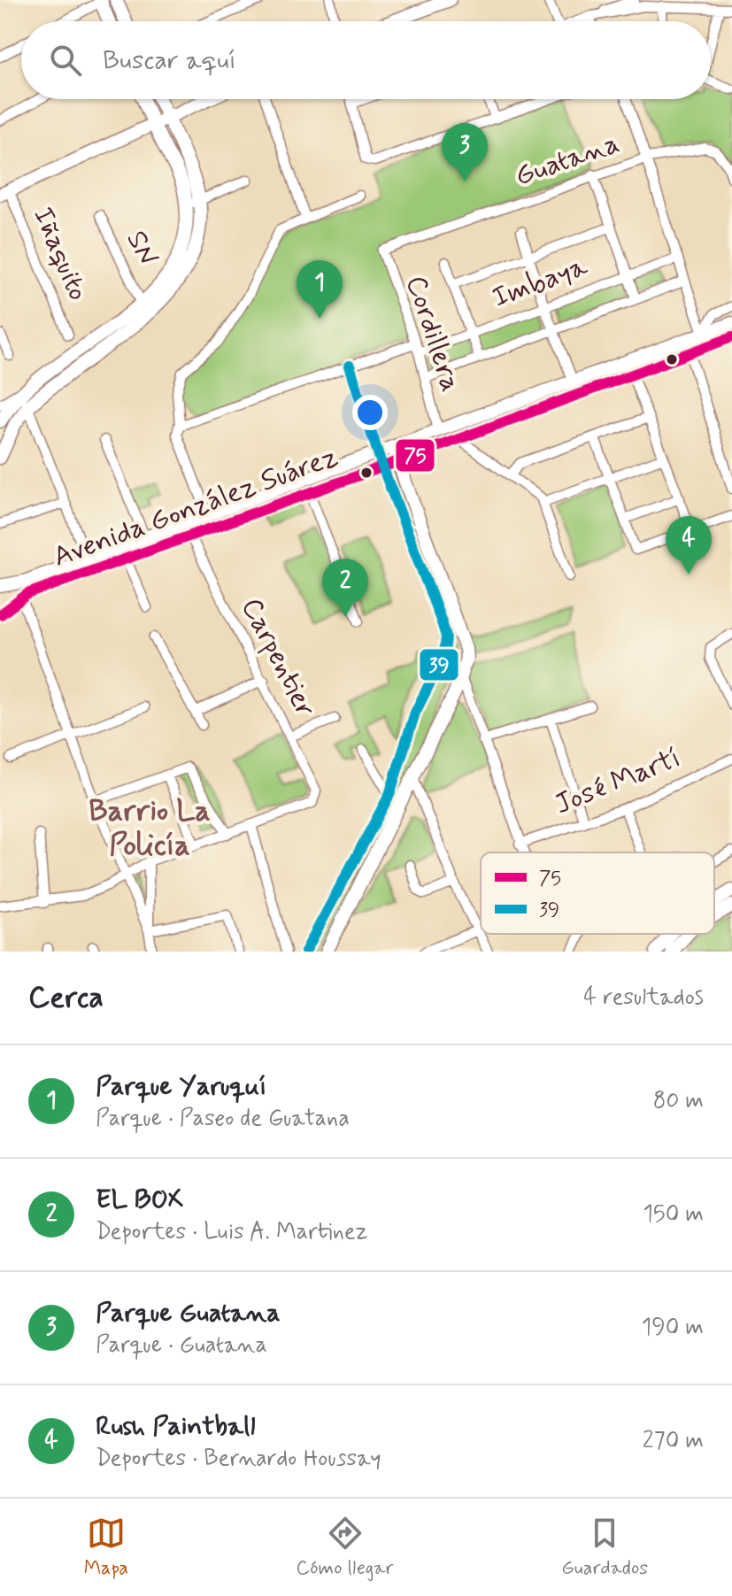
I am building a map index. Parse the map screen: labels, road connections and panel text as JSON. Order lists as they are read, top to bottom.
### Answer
{
  "streets": {
    "main road": ["Avenida González Suárez"],
    "street": [
      "Guatana",
      "SN",
      "Iñaquito",
      "Imbaya",
      "Cordillera",
      "Carpentier",
      "José Martí"
    ]
  },
  "crossings": [
    ["Guatana", "Cordillera"],
    ["Imbaya", "Cordillera"],
    ["Cordillera", "Avenida González Suárez"],
    ["Avenida González Suárez", "Carpentier"]
  ],
  "districts": ["Barrio La Policía"],
  "lines": ["transit line 75", "transit line 39"],
  "legend": ["75", "39"],
  "page": {
    "search": "Buscar aquí",
    "pins": [
      "3",
      "1",
      "4",
      "2"
    ],
    "heading": ["Cerca", "4 resultados"],
    "list": [
      {
        "mark": "1",
        "name": "Parque Yaruquí",
        "note": "Parque · Paseo de Guatana",
        "value": "80 m"
      },
      {
        "mark": "2",
        "name": "EL BOX",
        "note": "Deportes · Luis A. Martinez",
        "value": "150 m"
      },
      {
        "mark": "3",
        "name": "Parque Guatana",
        "note": "Parque · Guatana",
        "value": "190 m"
      },
      {
        "mark": "4",
        "name": "Rush Paintball",
        "note": "Deportes · Bernardo Houssay",
        "value": "270 m"
      }
    ],
    "nav": ["Mapa", "Cómo llegar", "Guardados"]
  }
}
